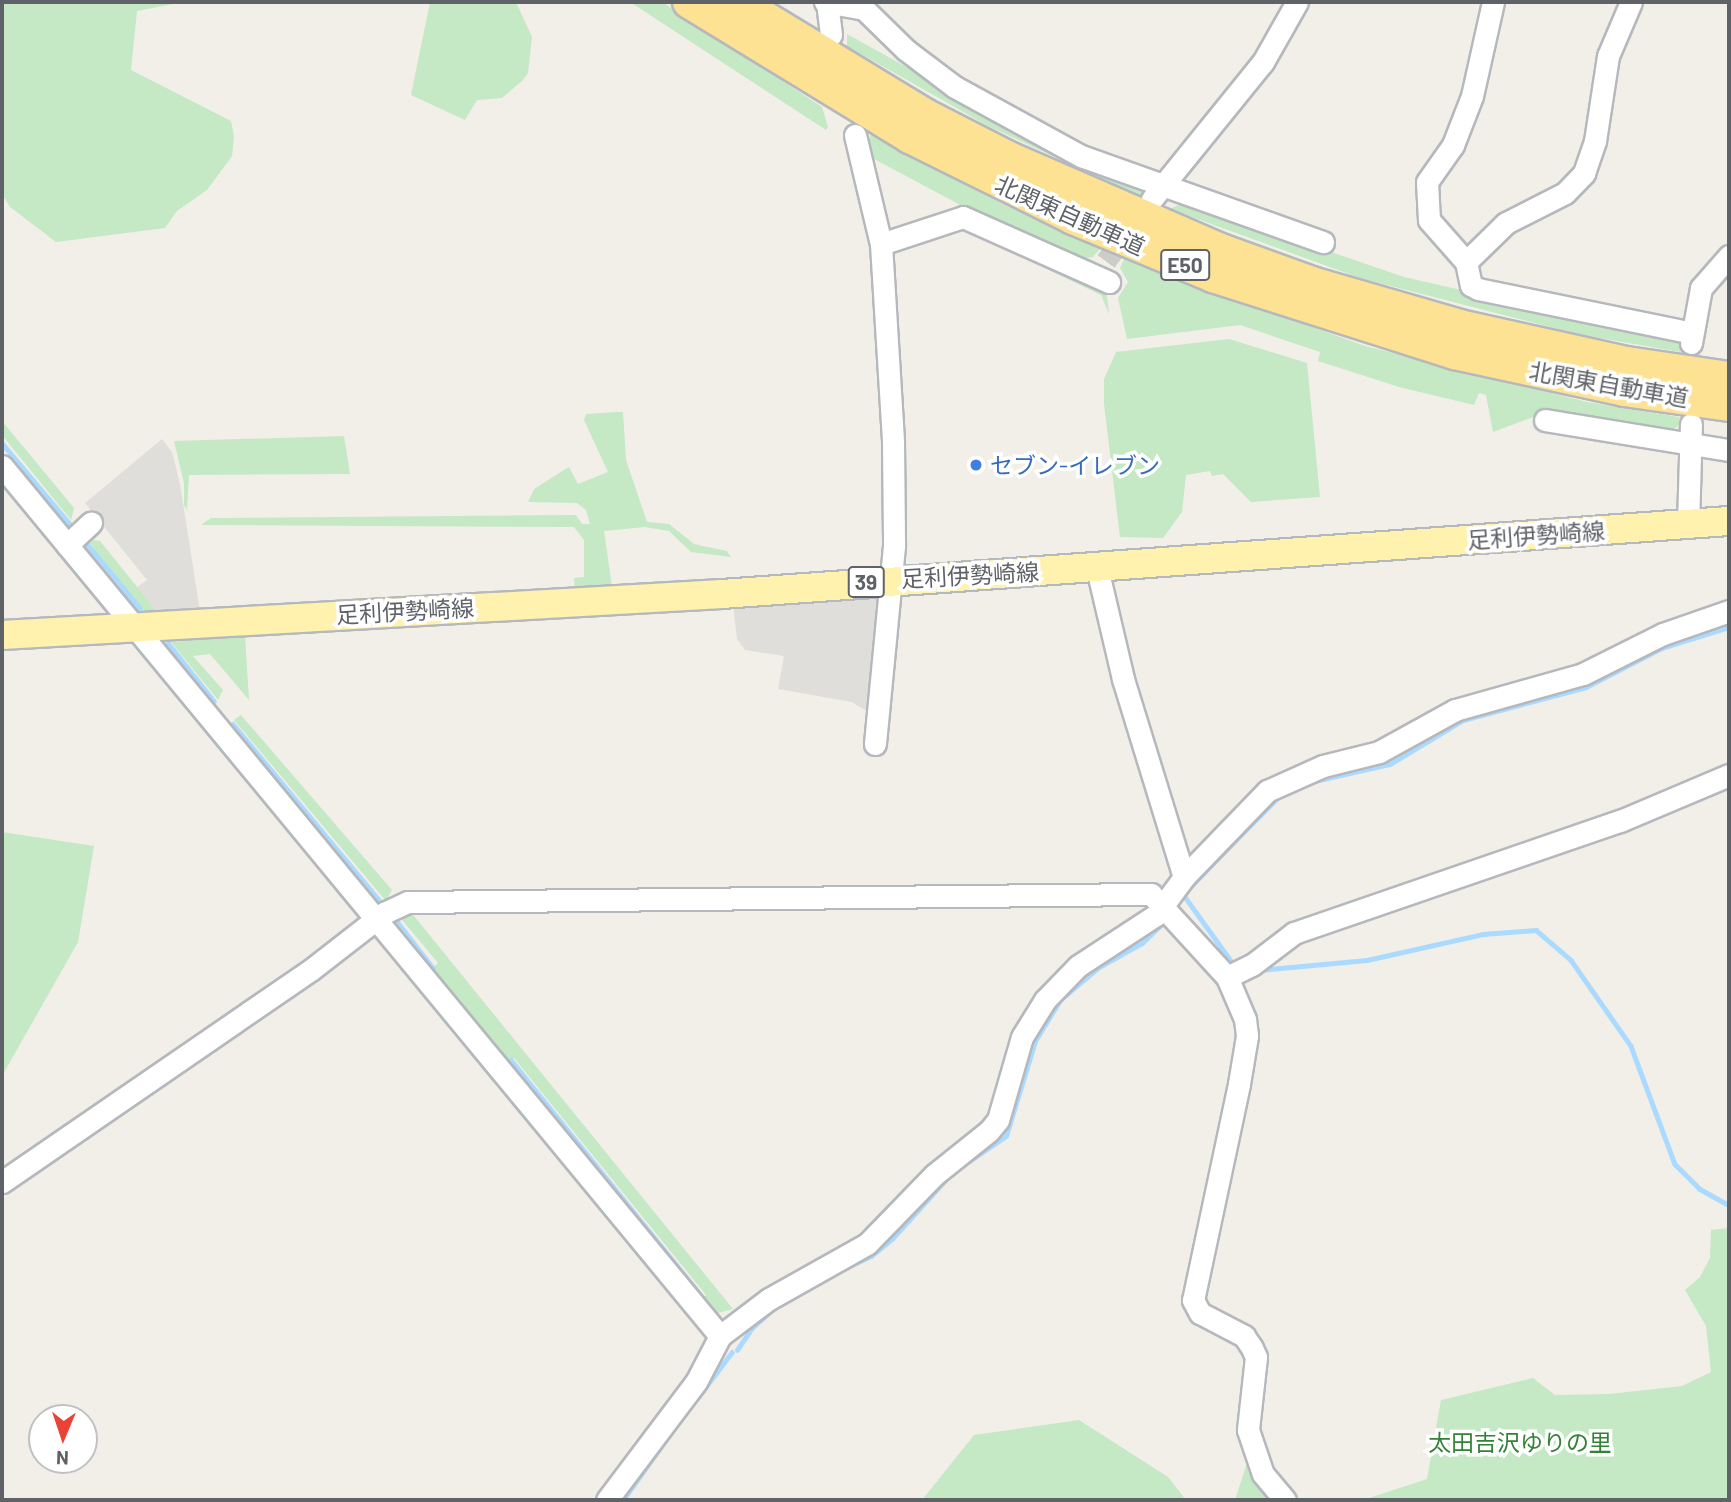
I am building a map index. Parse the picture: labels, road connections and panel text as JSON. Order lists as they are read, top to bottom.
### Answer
{
  "streets": {
    "highway": ["北関東自動車道", "E50"],
    "main road": ["足利伊勢崎線", "39"]
  },
  "parks": ["太田吉沢ゆりの里"],
  "places": ["セブン-イレブン"],
  "north": "bottom"
}
